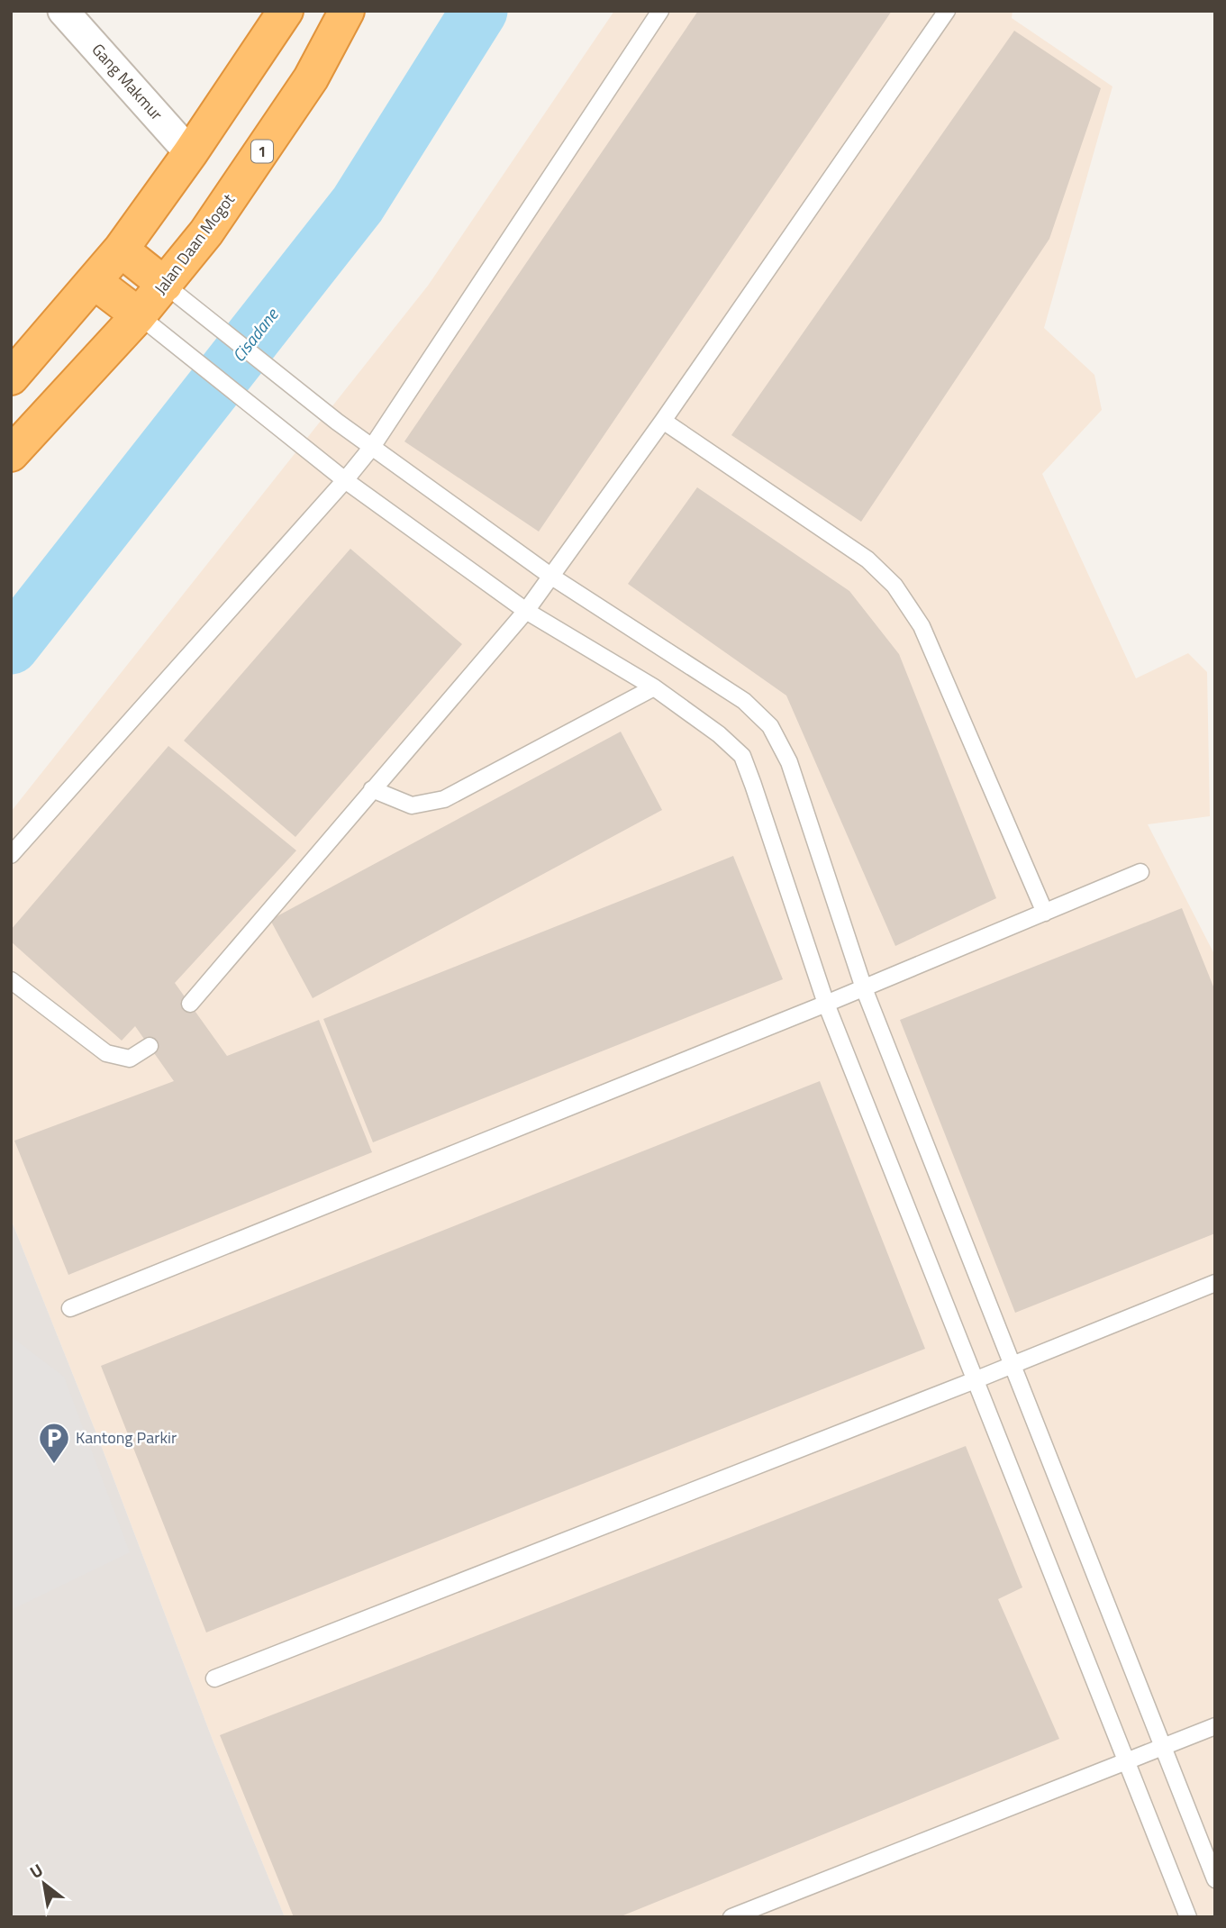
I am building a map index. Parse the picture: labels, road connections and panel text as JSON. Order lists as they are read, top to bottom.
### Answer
{
  "streets": {
    "highway": ["1", "Jalan Daan Mogot"],
    "street": ["Gang Makmur"]
  },
  "water": ["Cisadane"],
  "places": {
    "parking": ["Kantong Parkir"]
  },
  "north": "top left"
}
